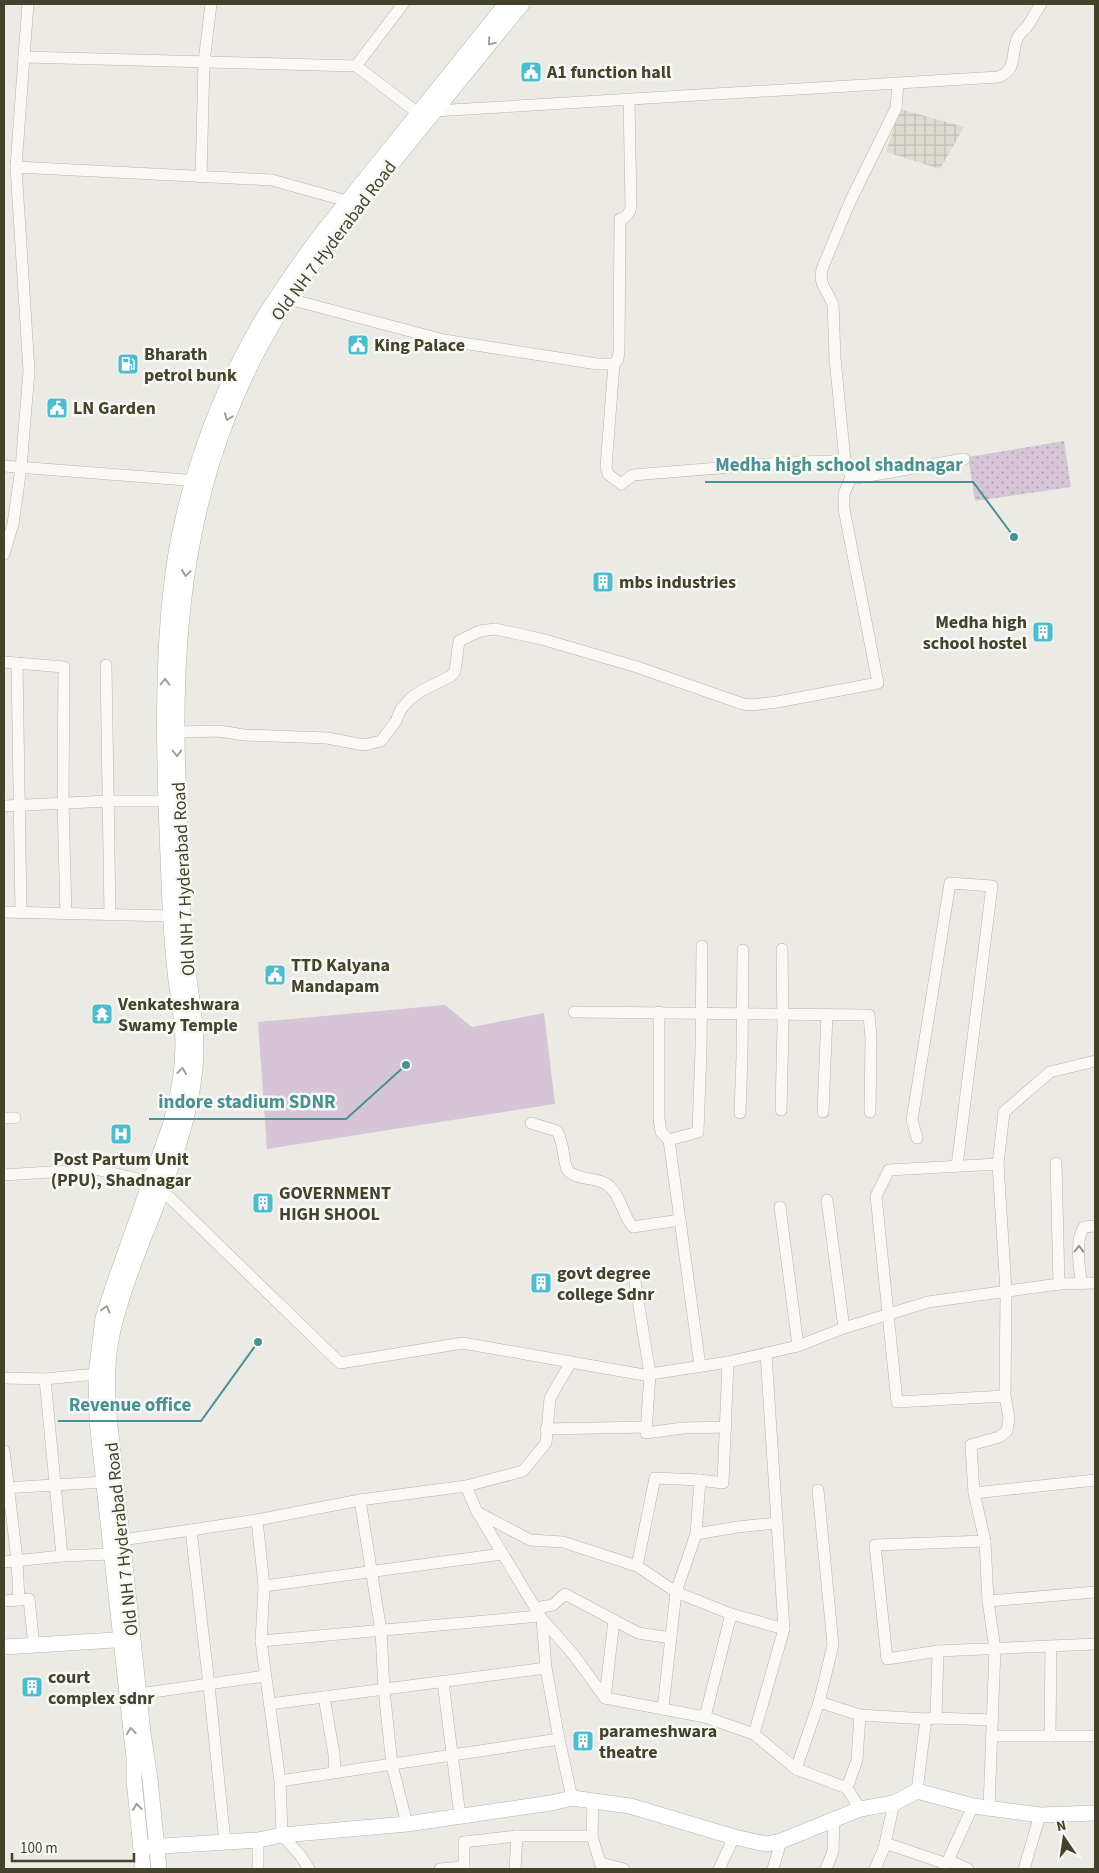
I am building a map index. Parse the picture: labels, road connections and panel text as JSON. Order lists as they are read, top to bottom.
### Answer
{
  "streets": {
    "main road": ["Old NH 7 Hyderabad Road"]
  },
  "places": {
    "public building": [
      "A1 function hall",
      "King Palace",
      "LN Garden",
      "TTD Kalyana Mandapam"
    ],
    "fuel station": ["Bharath petrol bunk"],
    "other": ["Medha high school shadnagar", "indore stadium SDNR", "Revenue office"],
    "building": [
      "mbs industries",
      "Medha high school hostel",
      "GOVERNMENT HIGH SHOOL",
      "govt degree college Sdnr",
      "court complex sdnr",
      "parameshwara theatre"
    ],
    "temple": ["Venkateshwara Swamy Temple"],
    "hospital": ["Post Partum Unit (PPU), Shadnagar"]
  },
  "scale_bar": "100 m",
  "north": "top"
}
